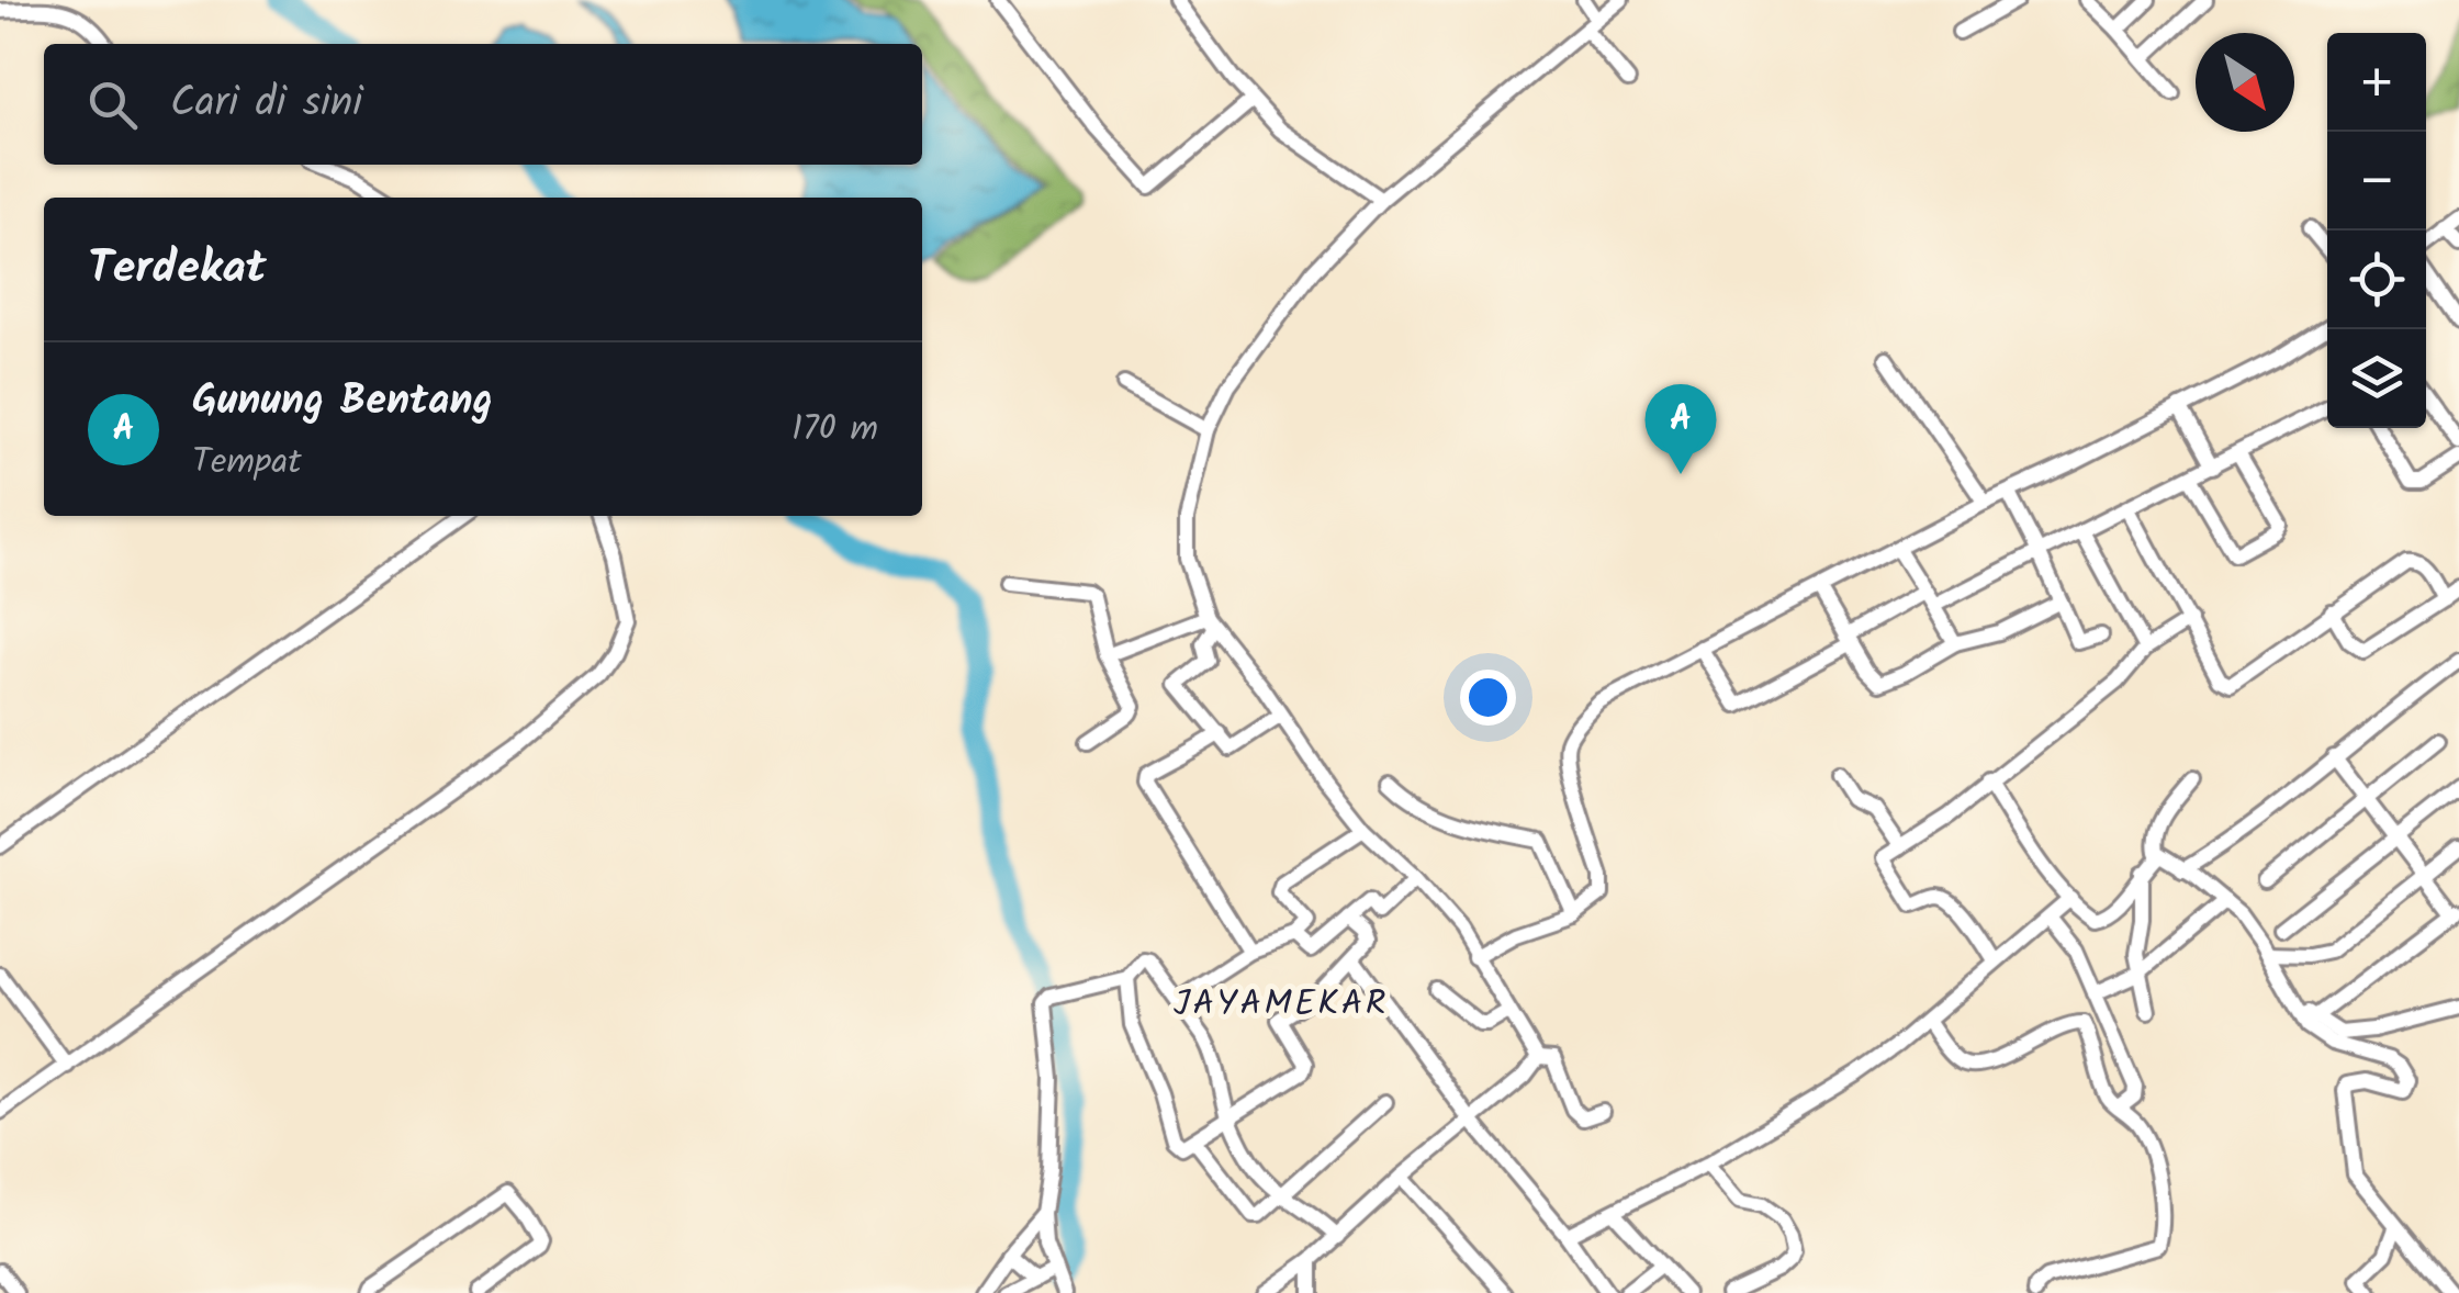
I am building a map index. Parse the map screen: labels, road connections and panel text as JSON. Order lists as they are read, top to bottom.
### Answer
{
  "districts": ["JAYAMEKAR"],
  "north": "bottom right",
  "page": {
    "map_buttons": ["+", "−"],
    "search": "Cari di sini",
    "heading": "Terdekat",
    "list": [
      {
        "mark": "A",
        "name": "Gunung Bentang",
        "note": "Tempat",
        "value": "170 m"
      }
    ],
    "pins": "A"
  }
}
